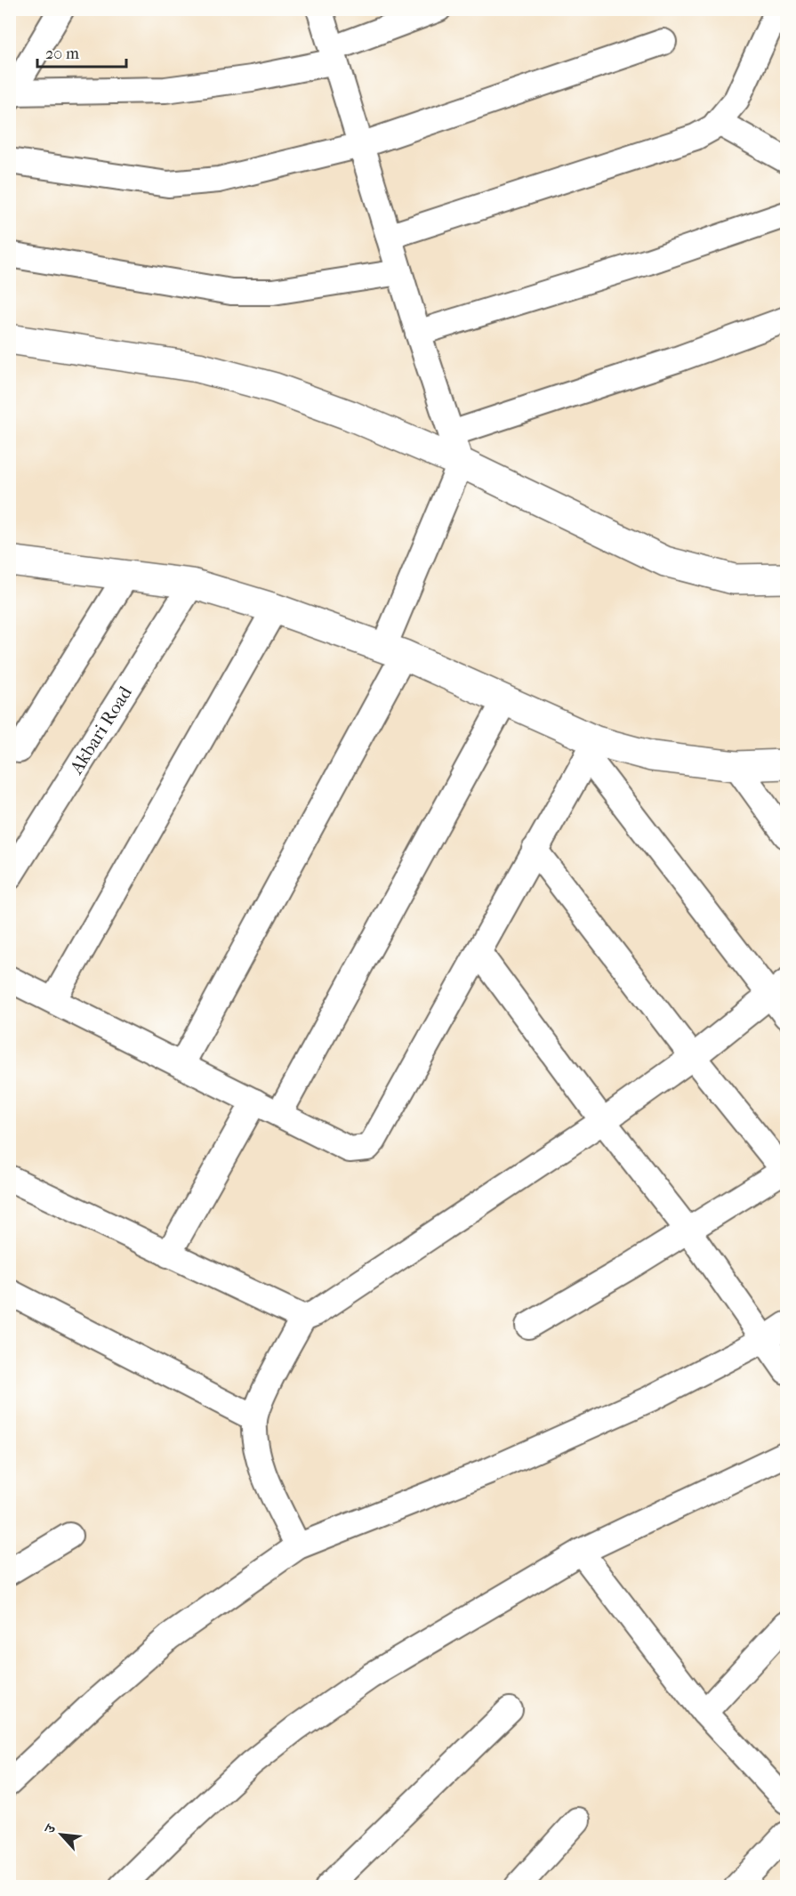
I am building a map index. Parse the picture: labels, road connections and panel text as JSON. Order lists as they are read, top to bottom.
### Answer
{
  "streets": {
    "street": ["Akbari Road"]
  },
  "scale_bar": "20 m",
  "north": "top left"
}
